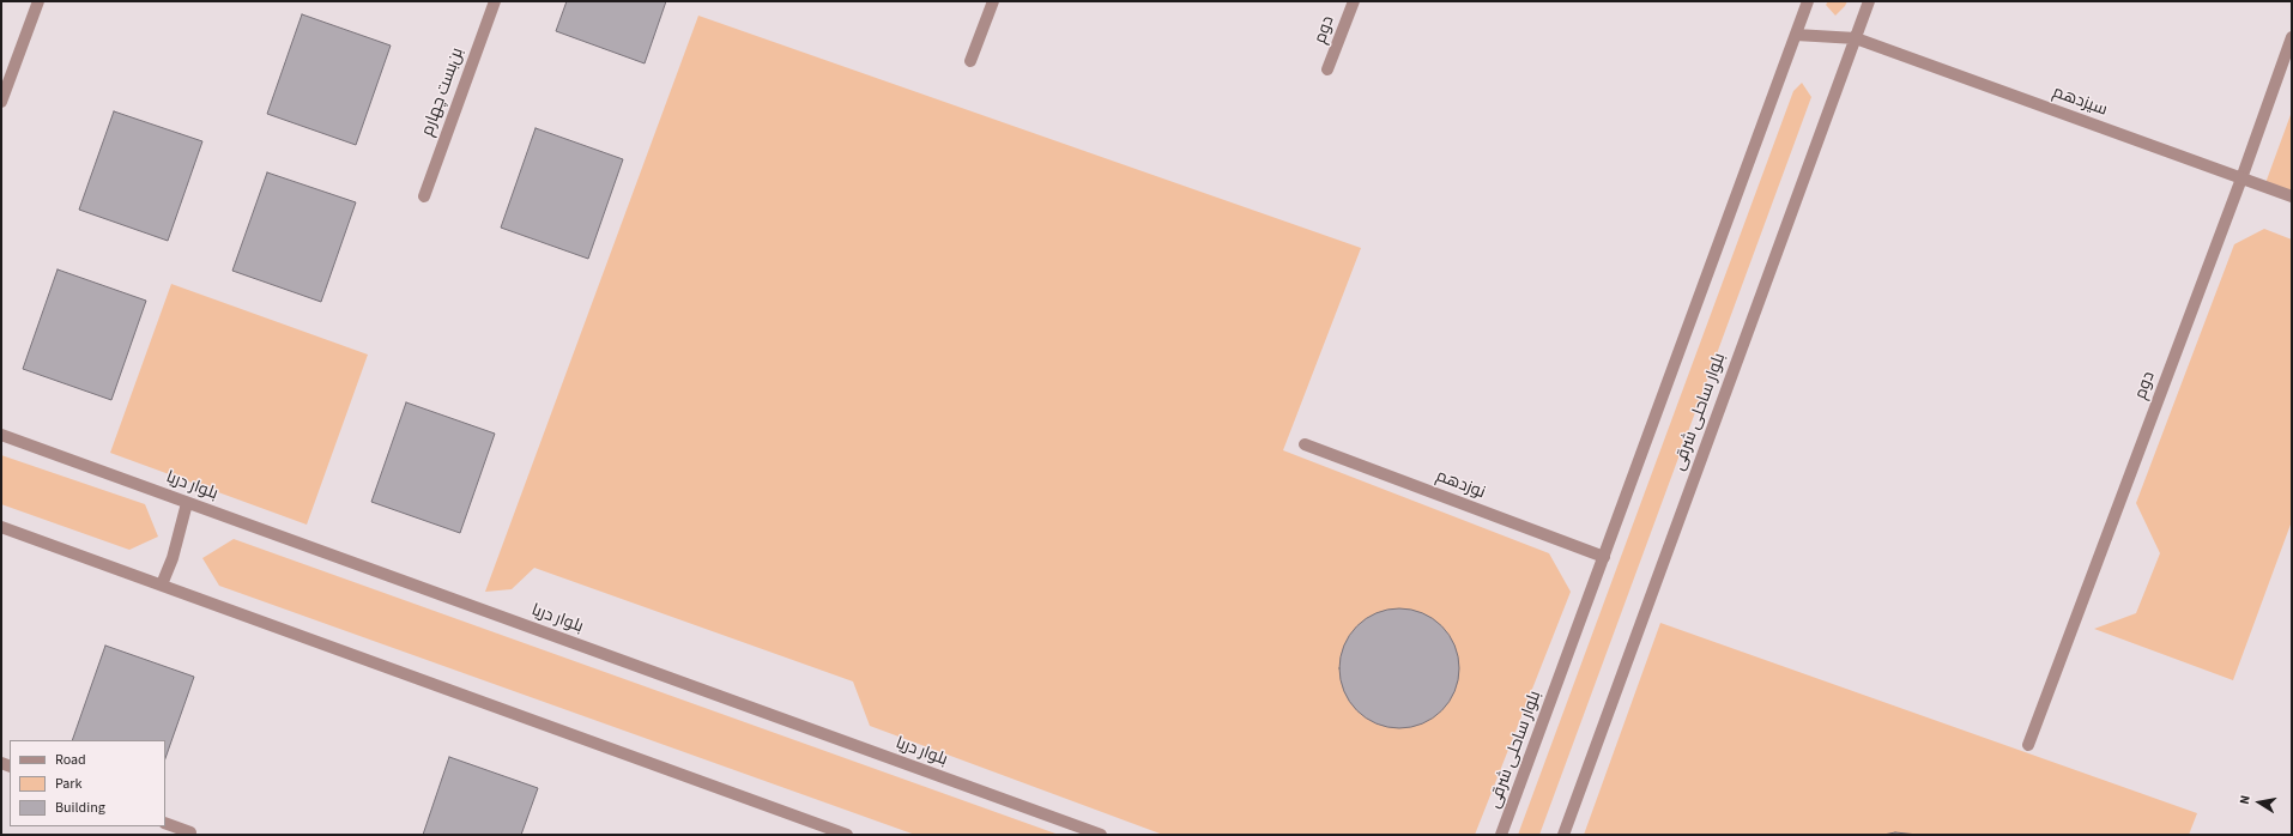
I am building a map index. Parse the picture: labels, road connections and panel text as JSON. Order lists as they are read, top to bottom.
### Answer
{
  "streets": {
    "street": [
      "دوم",
      "بن‌بست چهارم",
      "سیزدهم",
      "بلوار ساحلی شرقی",
      "نوزدهم",
      "بلوار دریا"
    ]
  },
  "crossings": [
    ["دوم", "سیزدهم"],
    ["سیزدهم", "بلوار ساحلی شرقی"],
    ["بلوار ساحلی شرقی", "نوزدهم"]
  ],
  "legend": ["Road", "Park", "Building"],
  "north": "left"
}
